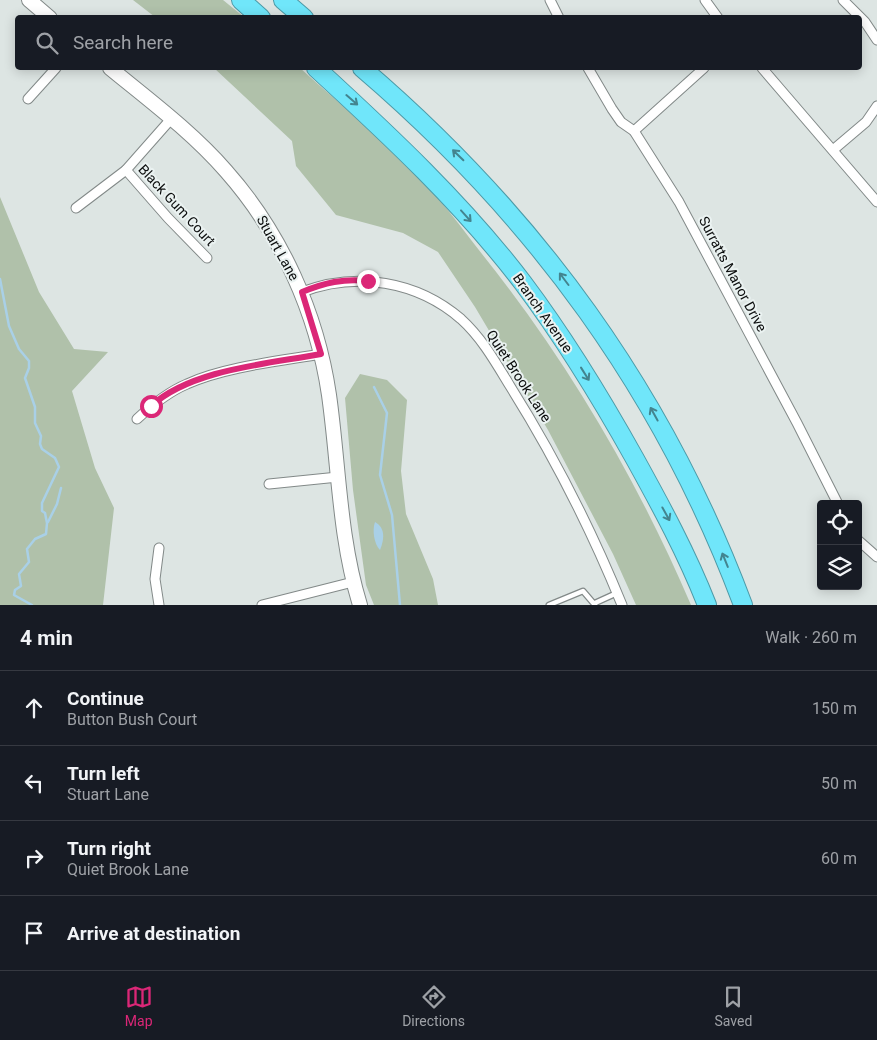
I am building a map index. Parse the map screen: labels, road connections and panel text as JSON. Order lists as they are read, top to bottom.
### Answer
{
  "streets": {
    "highway": ["Branch Avenue"],
    "street": [
      "Black Gum Court",
      "Stuart Lane",
      "Surratts Manor Drive",
      "Quiet Brook Lane"
    ]
  },
  "crossings": [
    ["Stuart Lane", "Quiet Brook Lane"]
  ],
  "page": {
    "search": "Search here",
    "heading": ["4 min", "Walk · 260 m"],
    "list": [
      ["Continue", "Button Bush Court", "150 m"],
      ["Turn left", "Stuart Lane", "50 m"],
      ["Turn right", "Quiet Brook Lane", "60 m"],
      "Arrive at destination"
    ],
    "nav": ["Map", "Directions", "Saved"]
  }
}
